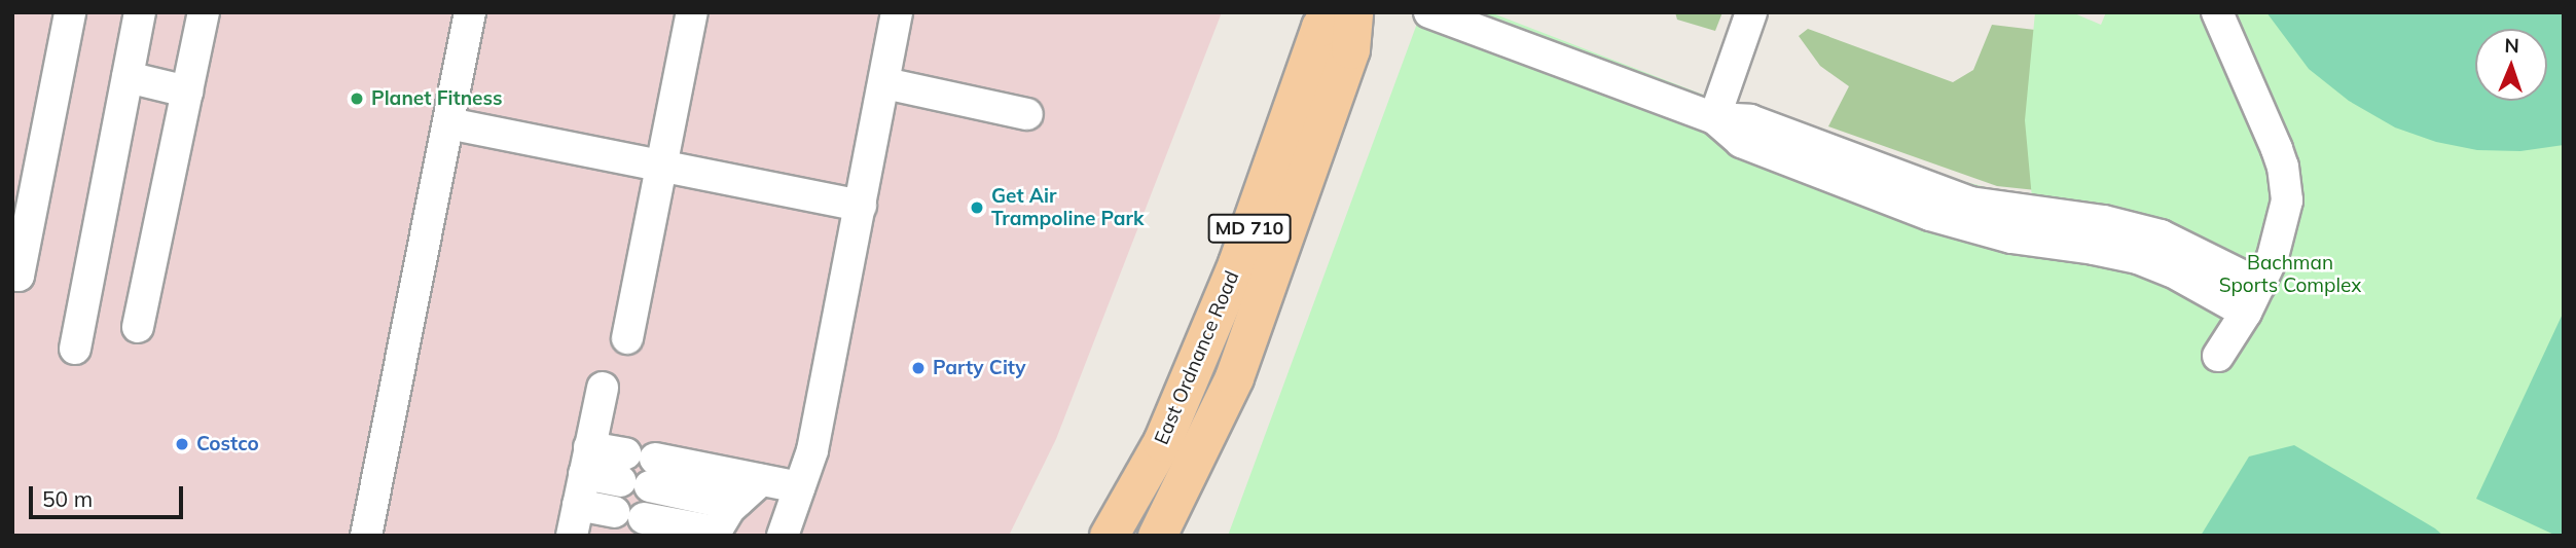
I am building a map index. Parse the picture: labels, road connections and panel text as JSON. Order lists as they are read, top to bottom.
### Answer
{
  "streets": {
    "main road": ["MD 710", "East Ordnance Road"]
  },
  "parks": ["Bachman Sports Complex"],
  "places": [
    "Planet Fitness",
    "Get Air Trampoline Park",
    "Party City",
    "Costco"
  ],
  "scale_bar": "50 m",
  "north": "top"
}
